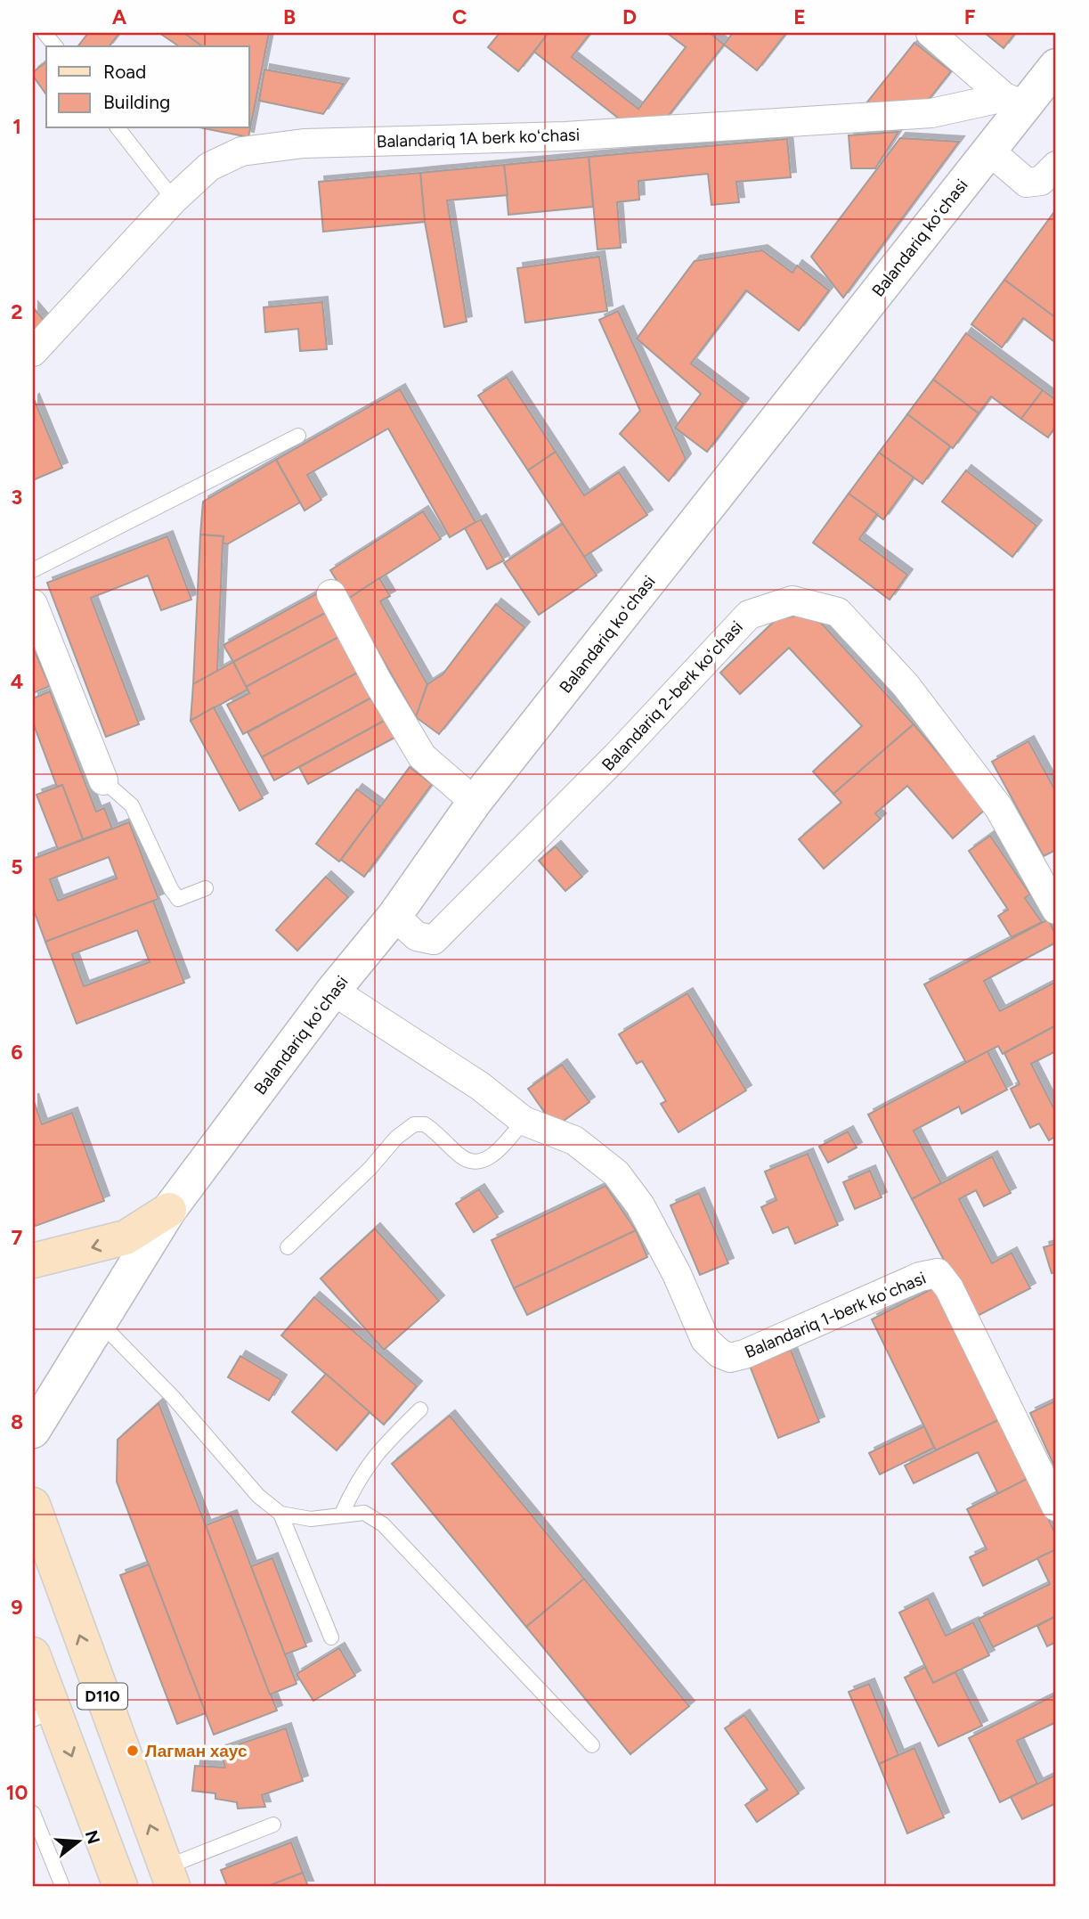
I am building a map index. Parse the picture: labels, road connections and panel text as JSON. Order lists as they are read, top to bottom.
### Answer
{
  "streets": {
    "main road": ["D110"],
    "street": [
      "Balandariq 1A berk koʻchasi",
      "Balandariq koʻchasi",
      "Balandariq 2-berk koʻchasi",
      "Balandariq 1-berk koʻchasi"
    ]
  },
  "crossings": [
    ["Balandariq 1A berk koʻchasi", "Balandariq koʻchasi"],
    ["Balandariq koʻchasi", "Balandariq 2-berk koʻchasi"],
    ["Balandariq koʻchasi", "Balandariq 1-berk koʻchasi"]
  ],
  "places": ["Лагман хаус"],
  "legend": ["Road", "Building"],
  "north": "right",
  "grid": {
    "columns": [
      "A",
      "B",
      "C",
      "D",
      "E",
      "F"
    ],
    "rows": [
      "1",
      "2",
      "3",
      "4",
      "5",
      "6",
      "7",
      "8",
      "9",
      "10"
    ]
  }
}
